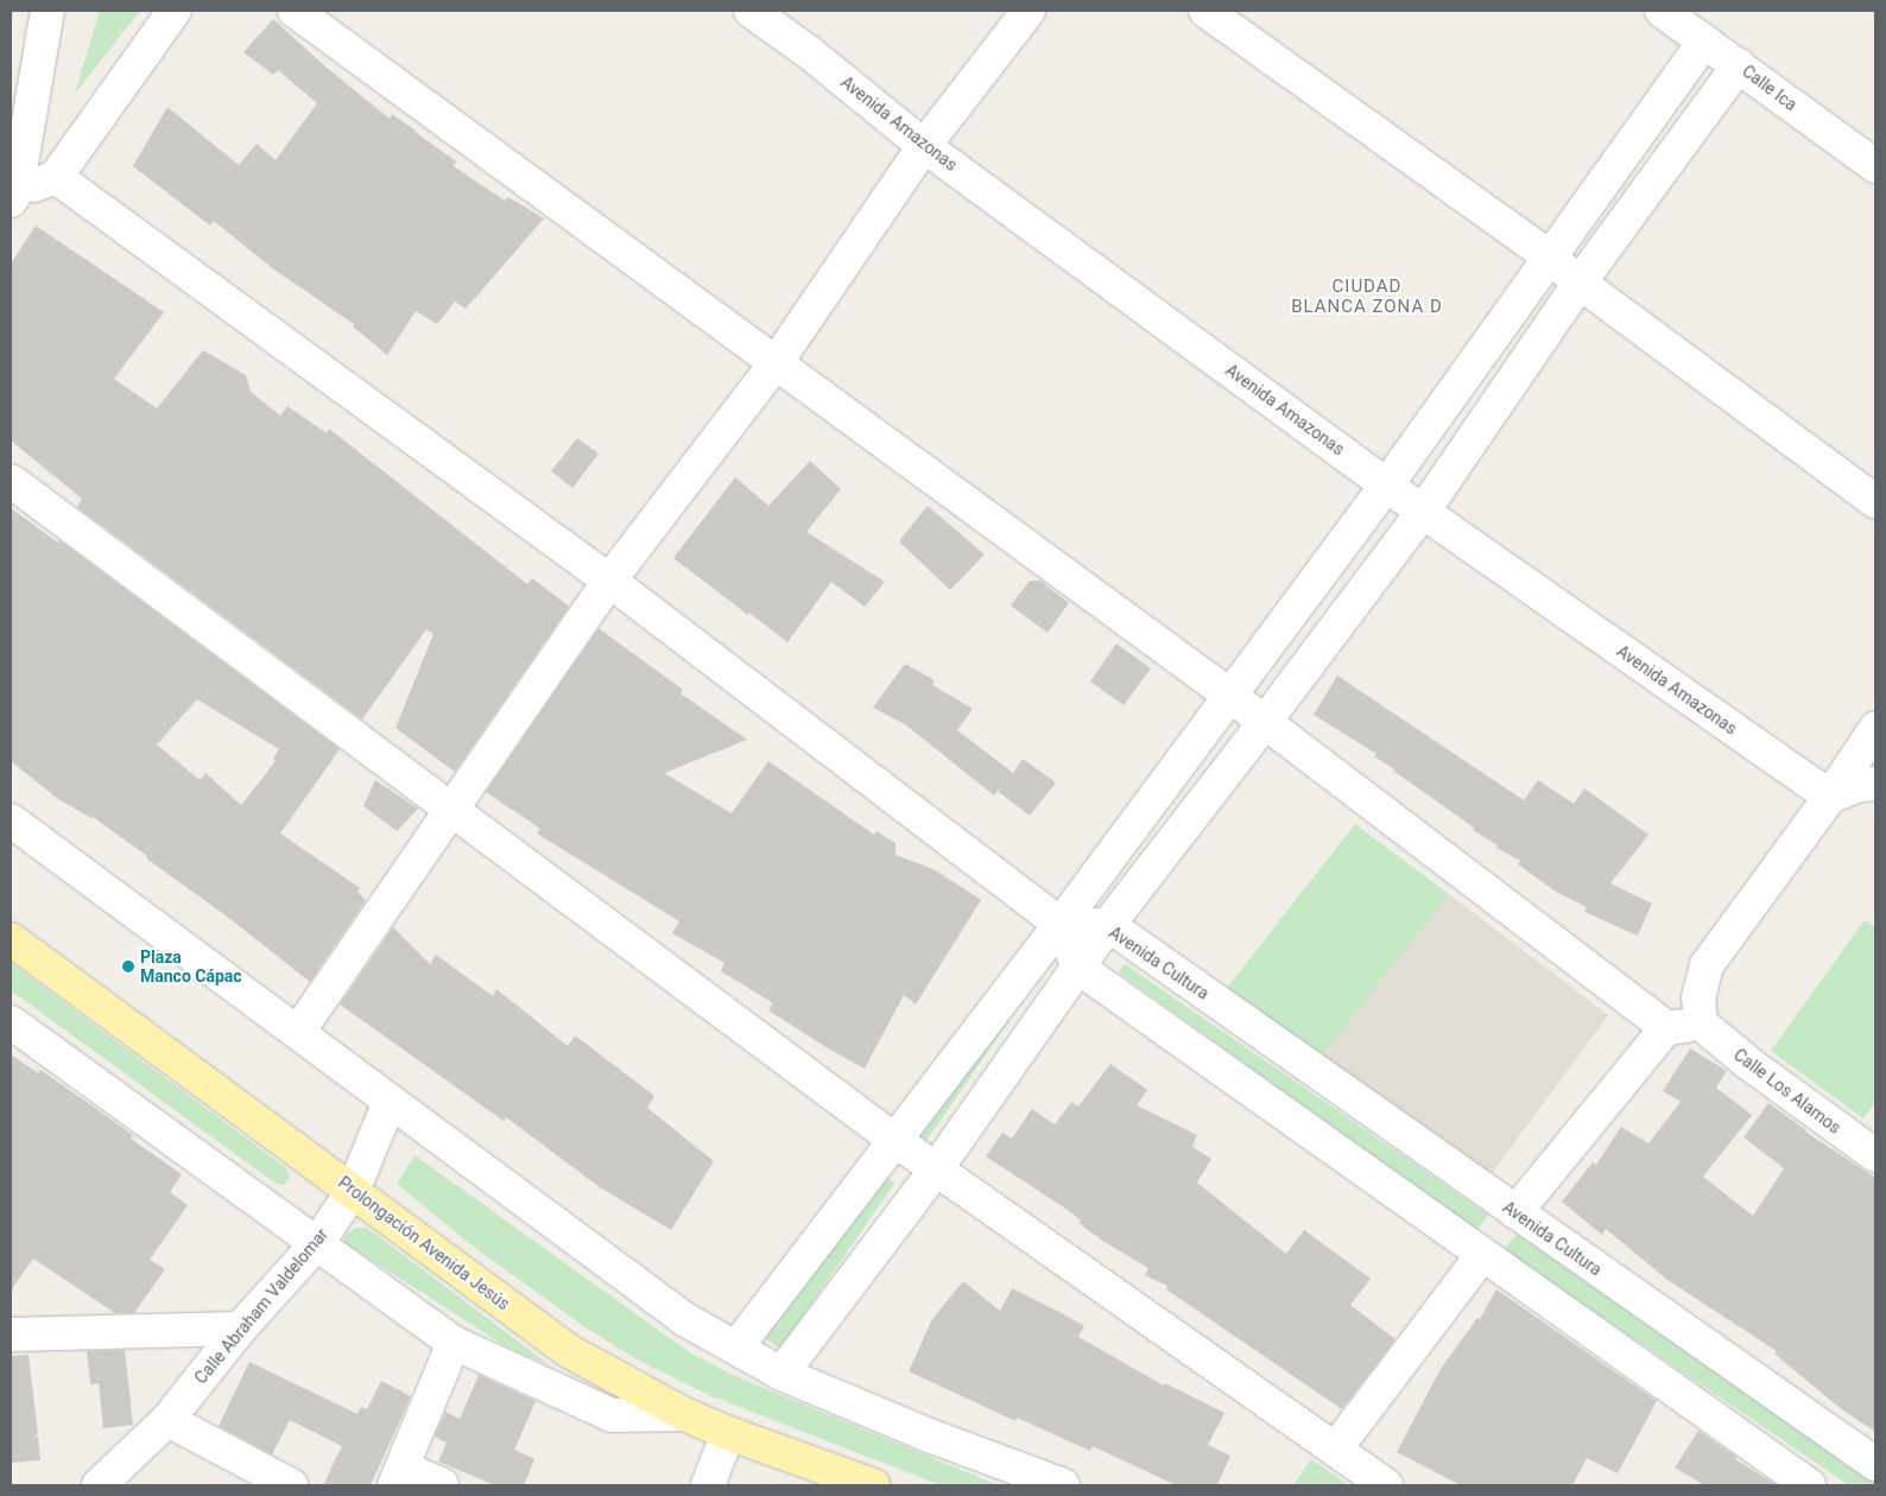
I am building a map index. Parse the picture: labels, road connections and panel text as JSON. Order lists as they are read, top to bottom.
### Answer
{
  "streets": {
    "main road": ["Prolongación Avenida Jesús"],
    "street": [
      "Calle Ica",
      "Avenida Amazonas",
      "Avenida Cultura",
      "Calle Los Alamos",
      "Calle Abraham Valdelomar"
    ]
  },
  "crossings": [
    ["Prolongación Avenida Jesús", "Calle Abraham Valdelomar"]
  ],
  "districts": ["CIUDAD BLANCA ZONA D"],
  "places": ["Plaza Manco Cápac"]
}
